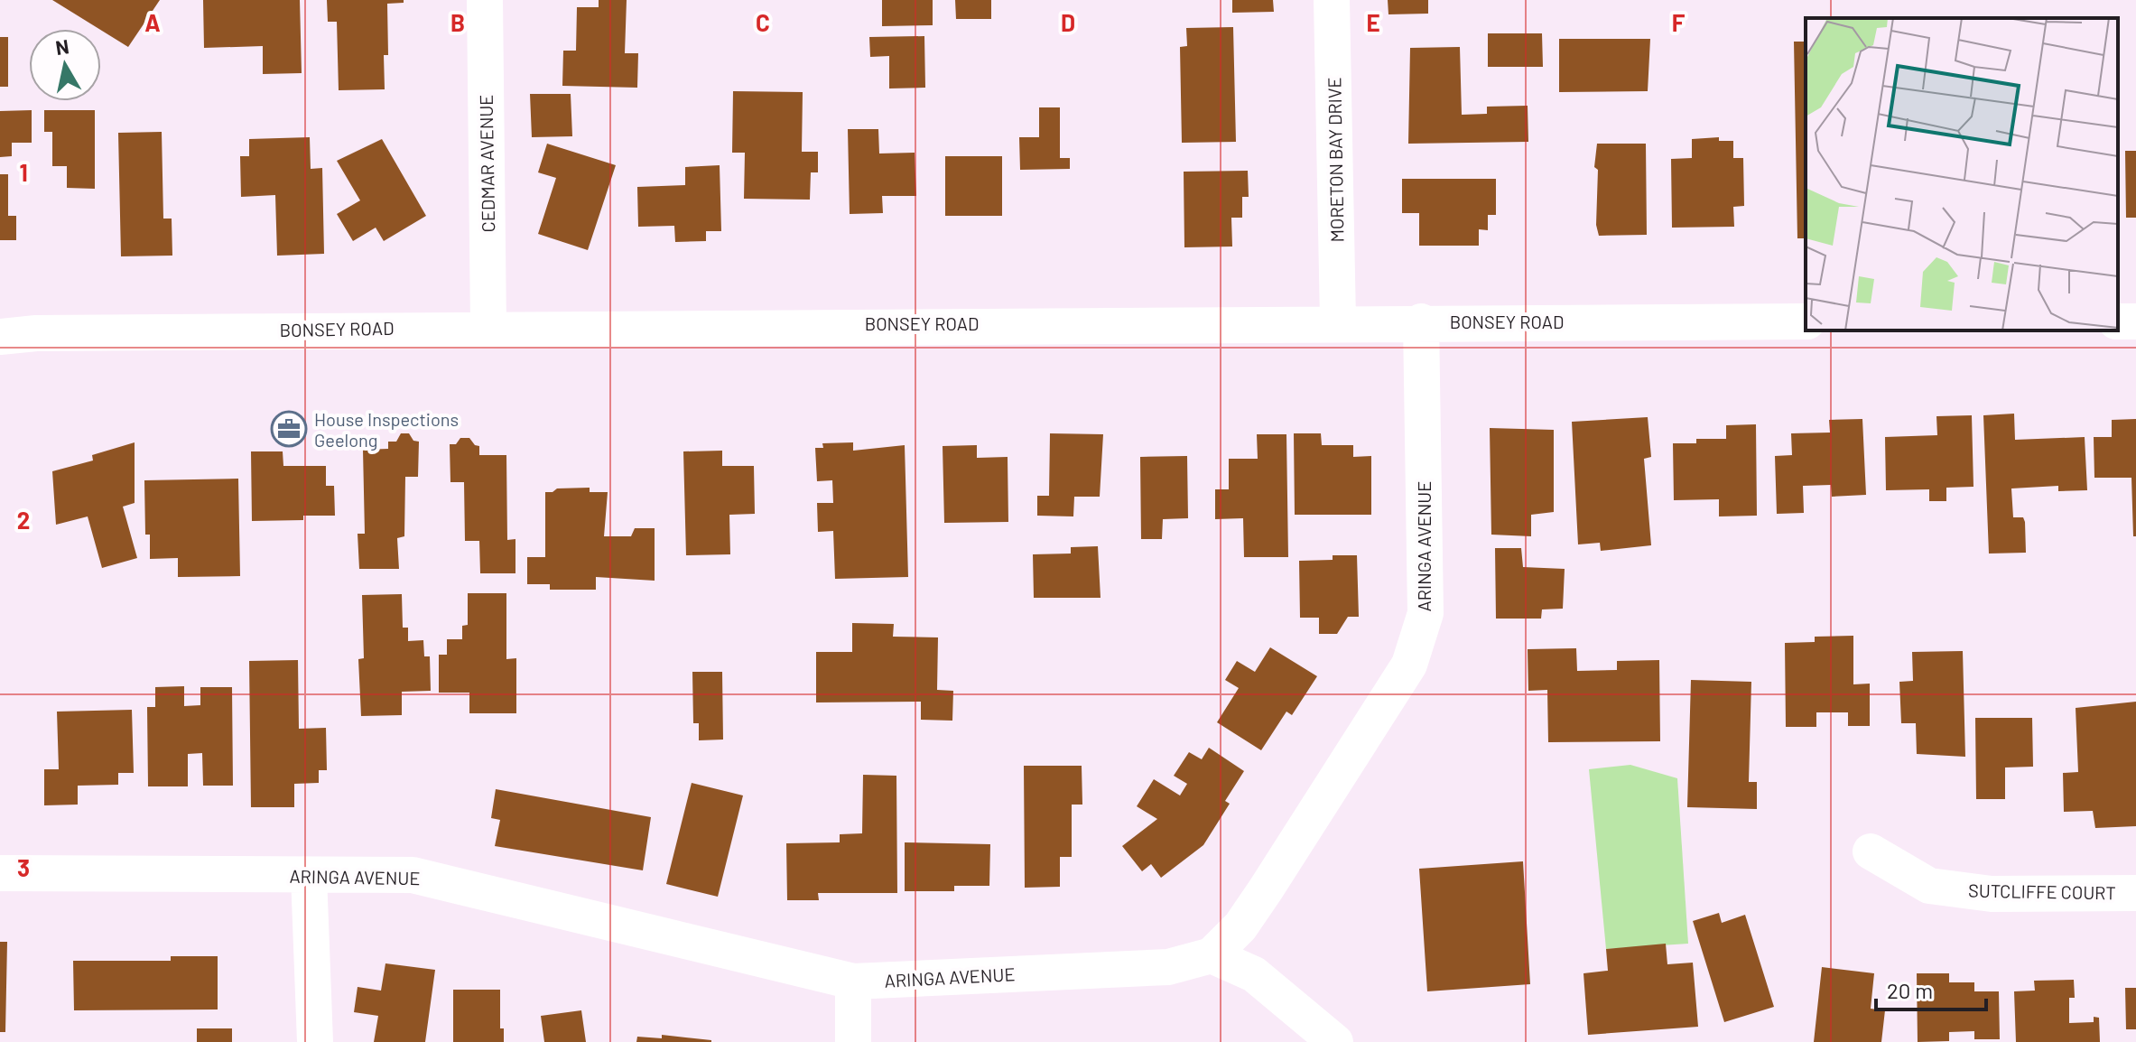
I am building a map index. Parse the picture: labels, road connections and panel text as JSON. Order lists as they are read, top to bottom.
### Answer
{
  "streets": {
    "street": [
      "MORETON BAY DRIVE",
      "CEDMAR AVENUE",
      "BONSEY ROAD",
      "ARINGA AVENUE",
      "SUTCLIFFE COURT"
    ]
  },
  "crossings": [
    ["MORETON BAY DRIVE", "BONSEY ROAD"],
    ["CEDMAR AVENUE", "BONSEY ROAD"],
    ["BONSEY ROAD", "ARINGA AVENUE"]
  ],
  "places": {
    "office": ["House Inspections Geelong"]
  },
  "scale_bar": "20 m",
  "north": "top",
  "grid": {
    "columns": [
      "A",
      "B",
      "C",
      "D",
      "E",
      "F"
    ],
    "rows": ["1", "2", "3"]
  }
}
